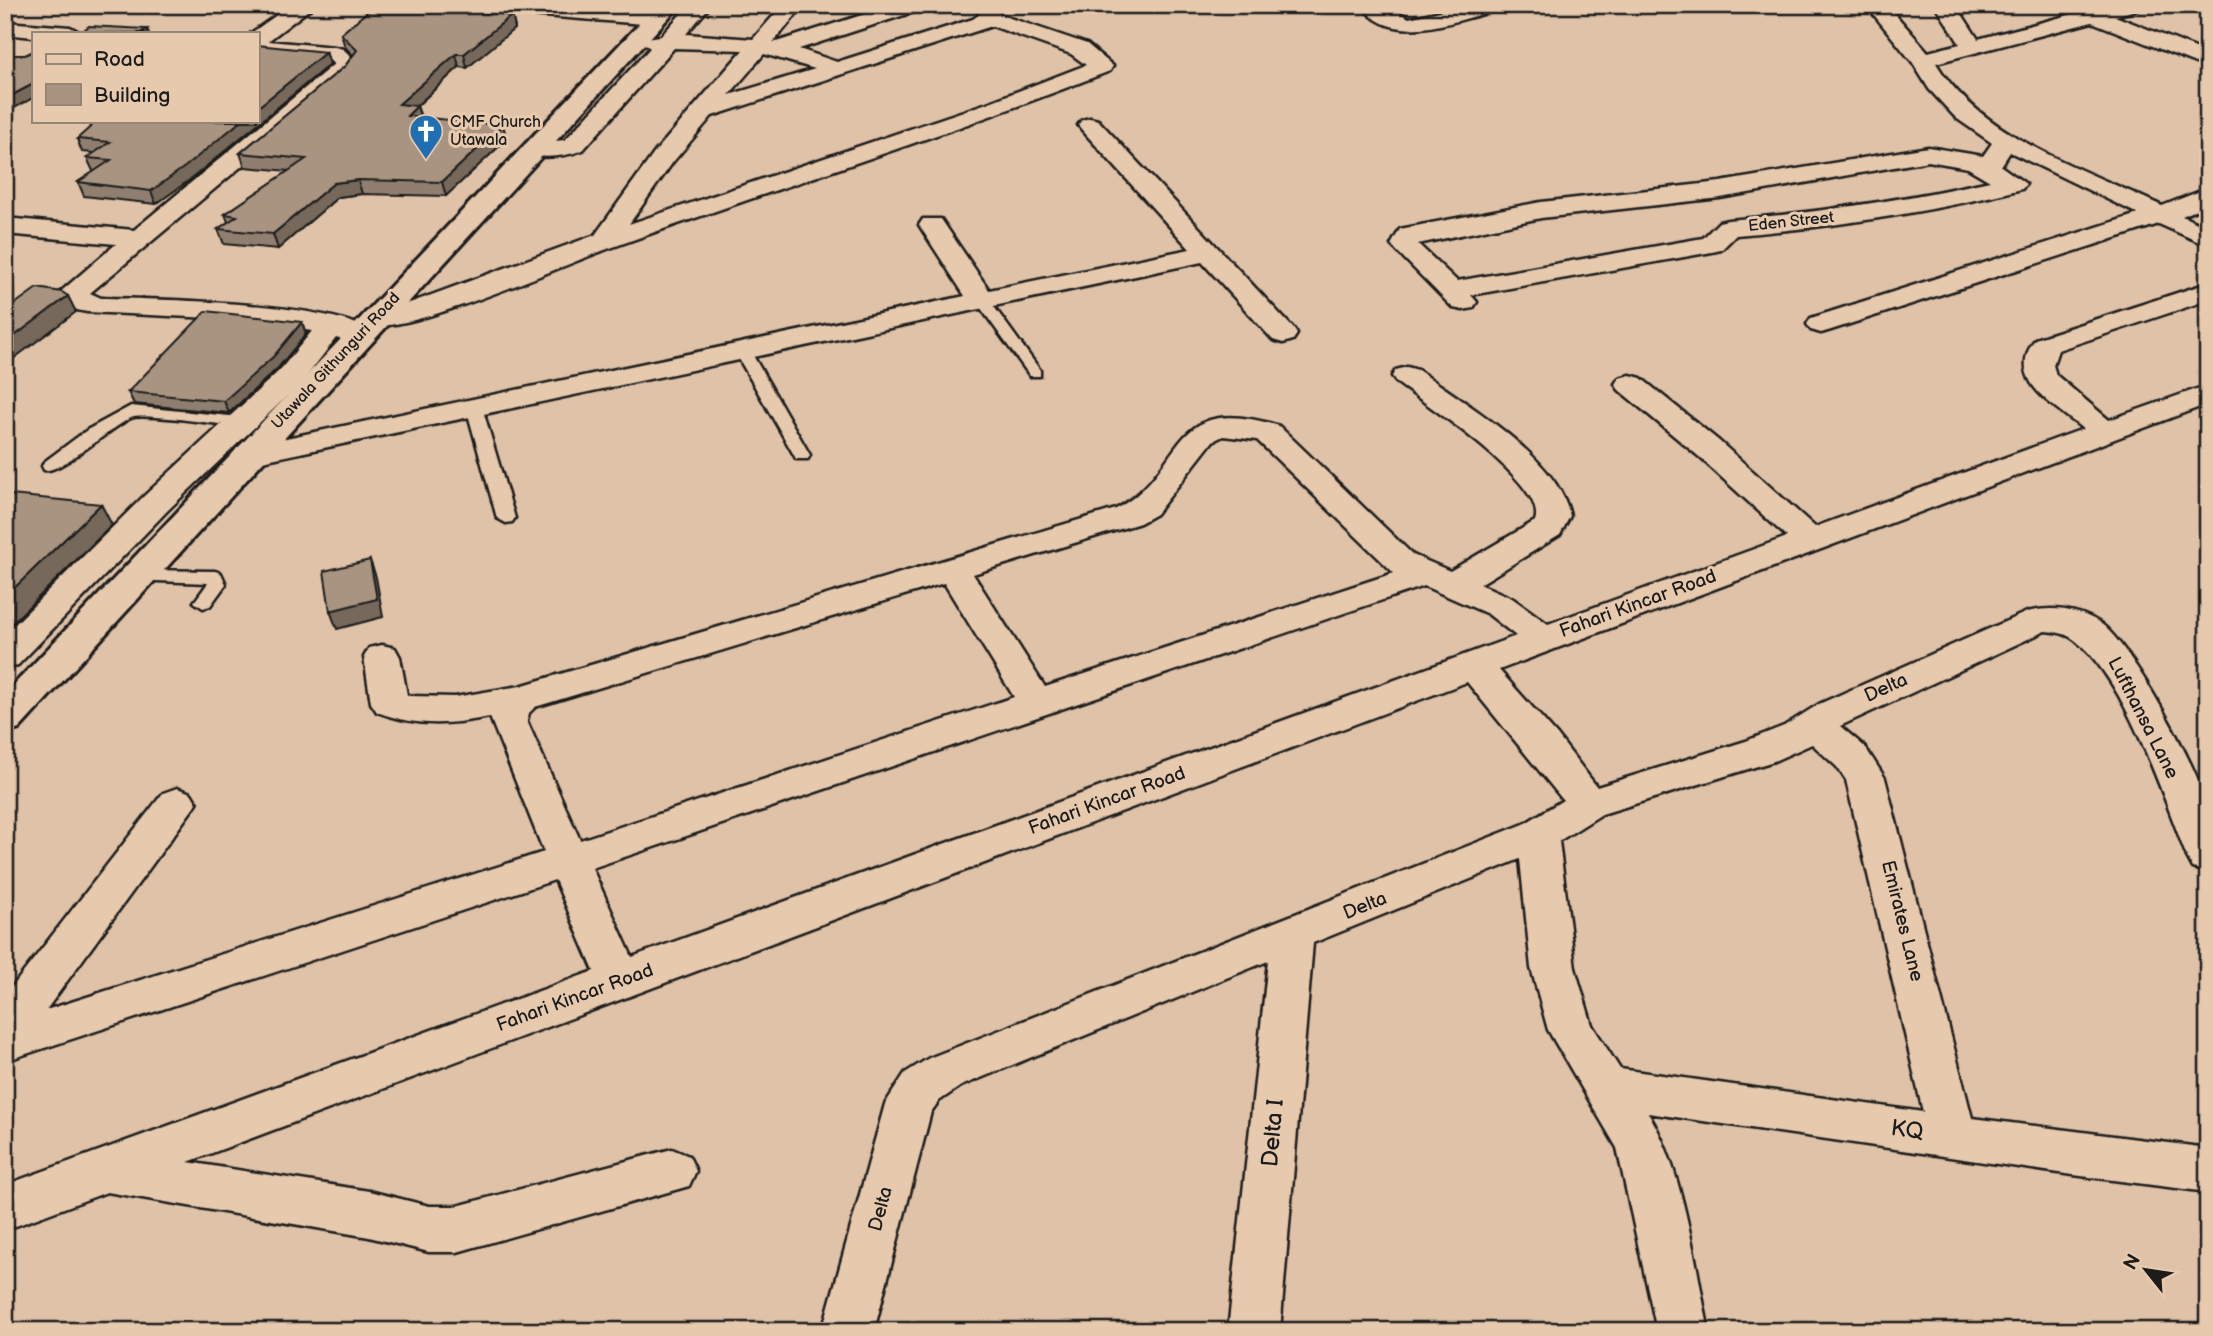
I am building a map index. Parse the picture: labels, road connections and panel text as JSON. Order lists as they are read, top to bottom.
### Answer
{
  "streets": {
    "street": [
      "Eden Street",
      "Utawala Githunguri Road",
      "Fahari Kincar Road",
      "Delta",
      "Lufthansa Lane",
      "Emirates Lane",
      "KQ",
      "Delta I"
    ]
  },
  "crossings": [
    ["Delta", "Lufthansa Lane"],
    ["Delta", "Emirates Lane"],
    ["Delta", "Delta I"],
    ["Emirates Lane", "KQ"]
  ],
  "places": {
    "church": ["CMF Church Utawala"]
  },
  "legend": ["Road", "Building"],
  "north": "top left"
}
